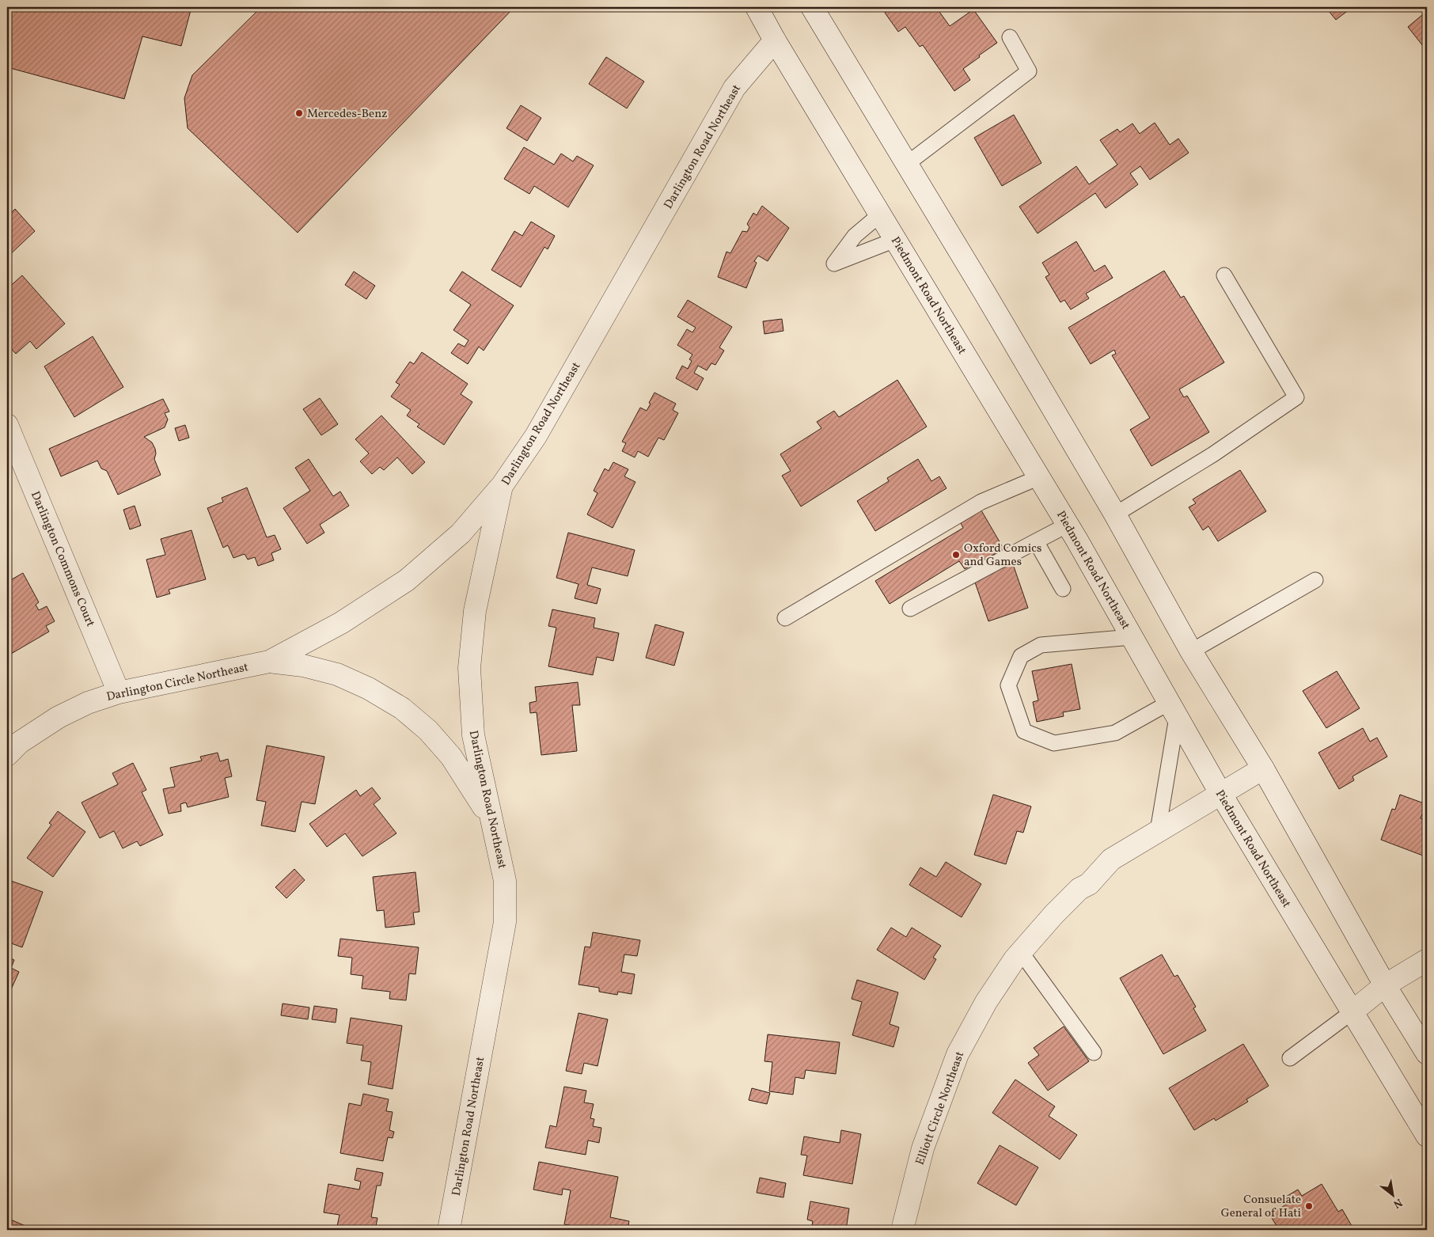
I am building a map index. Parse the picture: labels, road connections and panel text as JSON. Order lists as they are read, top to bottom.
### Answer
{
  "streets": {
    "street": [
      "Darlington Road Northeast",
      "Piedmont Road Northeast",
      "Darlington Commons Court",
      "Darlington Circle Northeast",
      "Elliott Circle Northeast"
    ]
  },
  "crossings": [
    ["Darlington Road Northeast", "Piedmont Road Northeast"],
    ["Darlington Road Northeast", "Darlington Circle Northeast"],
    ["Piedmont Road Northeast", "Elliott Circle Northeast"],
    ["Darlington Commons Court", "Darlington Circle Northeast"]
  ],
  "places": ["Mercedes-Benz", "Oxford Comics and Games", "Consuelate General of Hati"],
  "north": "bottom right"
}
